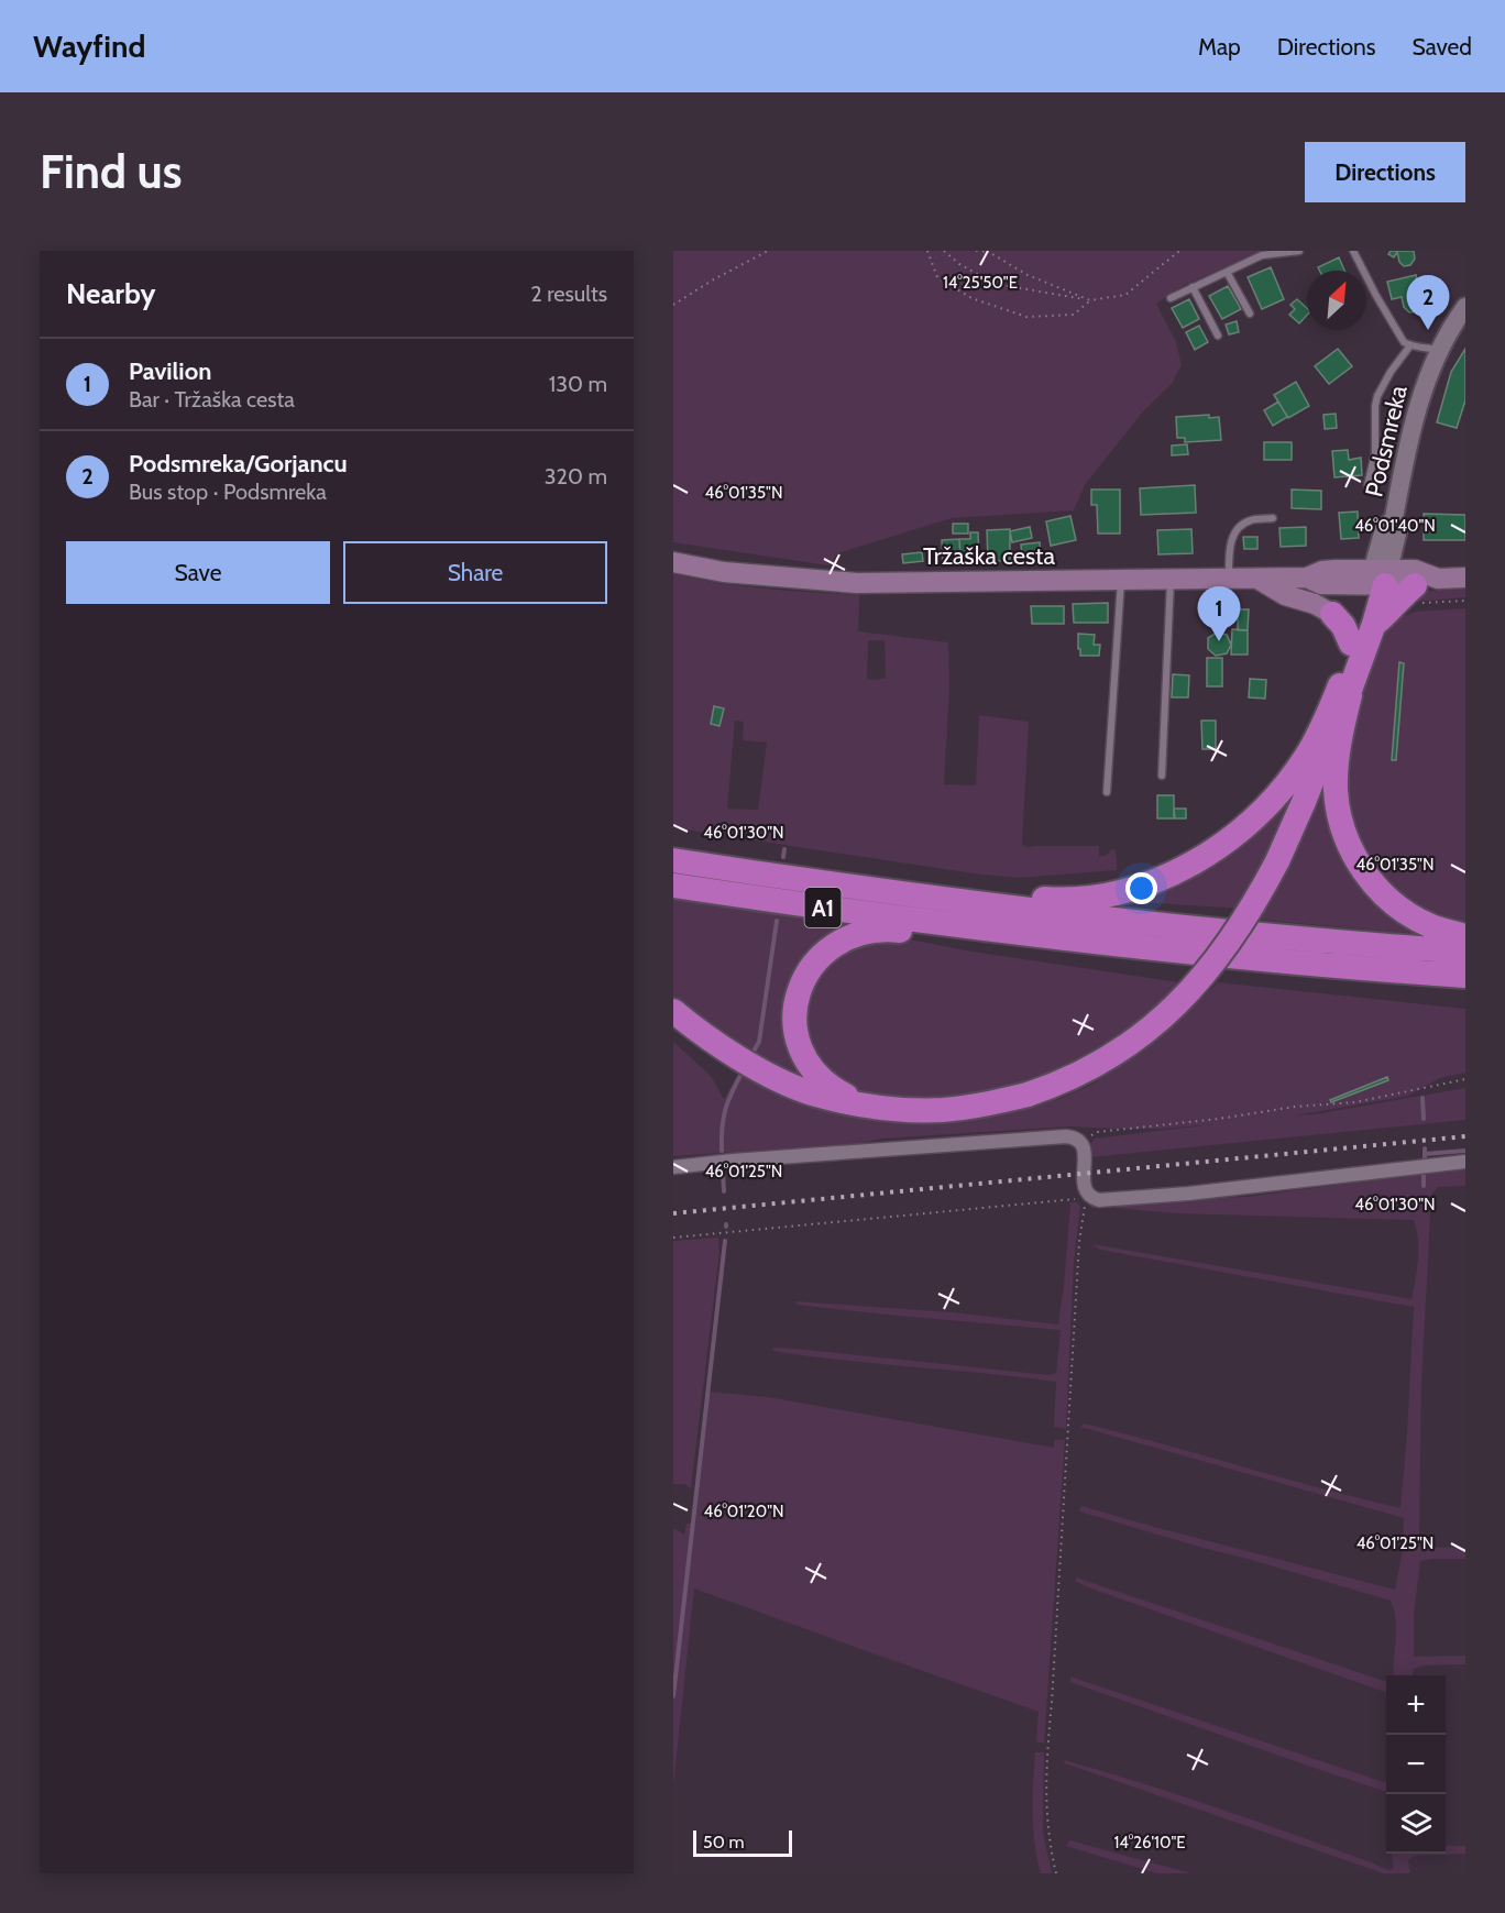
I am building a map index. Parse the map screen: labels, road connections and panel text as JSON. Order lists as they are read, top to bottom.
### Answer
{
  "streets": {
    "highway": ["A1"],
    "main road": ["Tržaška cesta"],
    "street": ["Podsmreka"]
  },
  "crossings": [
    ["Podsmreka", "Tržaška cesta"]
  ],
  "scale_bar": "50 m",
  "north": "top right",
  "page": {
    "header": "Wayfind",
    "nav": ["Map", "Directions", "Saved"],
    "buttons": [
      "Directions",
      ["Save", "Share"]
    ],
    "title": "Find us",
    "heading": ["Nearby", "2 results"],
    "pins": ["2", "1"],
    "list": [
      {
        "mark": "1",
        "name": "Pavilion",
        "note": "Bar · Tržaška cesta",
        "value": "130 m"
      },
      {
        "mark": "2",
        "name": "Podsmreka/Gorjancu",
        "note": "Bus stop · Podsmreka",
        "value": "320 m"
      }
    ],
    "map_buttons": ["+", "−"],
    "scale": "50 m"
  },
  "coordinates": [
    "14°25'50\"E",
    "46°01'35\"N",
    "46°01'40\"N",
    "46°01'30\"N",
    "46°01'25\"N",
    "46°01'20\"N",
    "14°26'10\"E"
  ]
}
